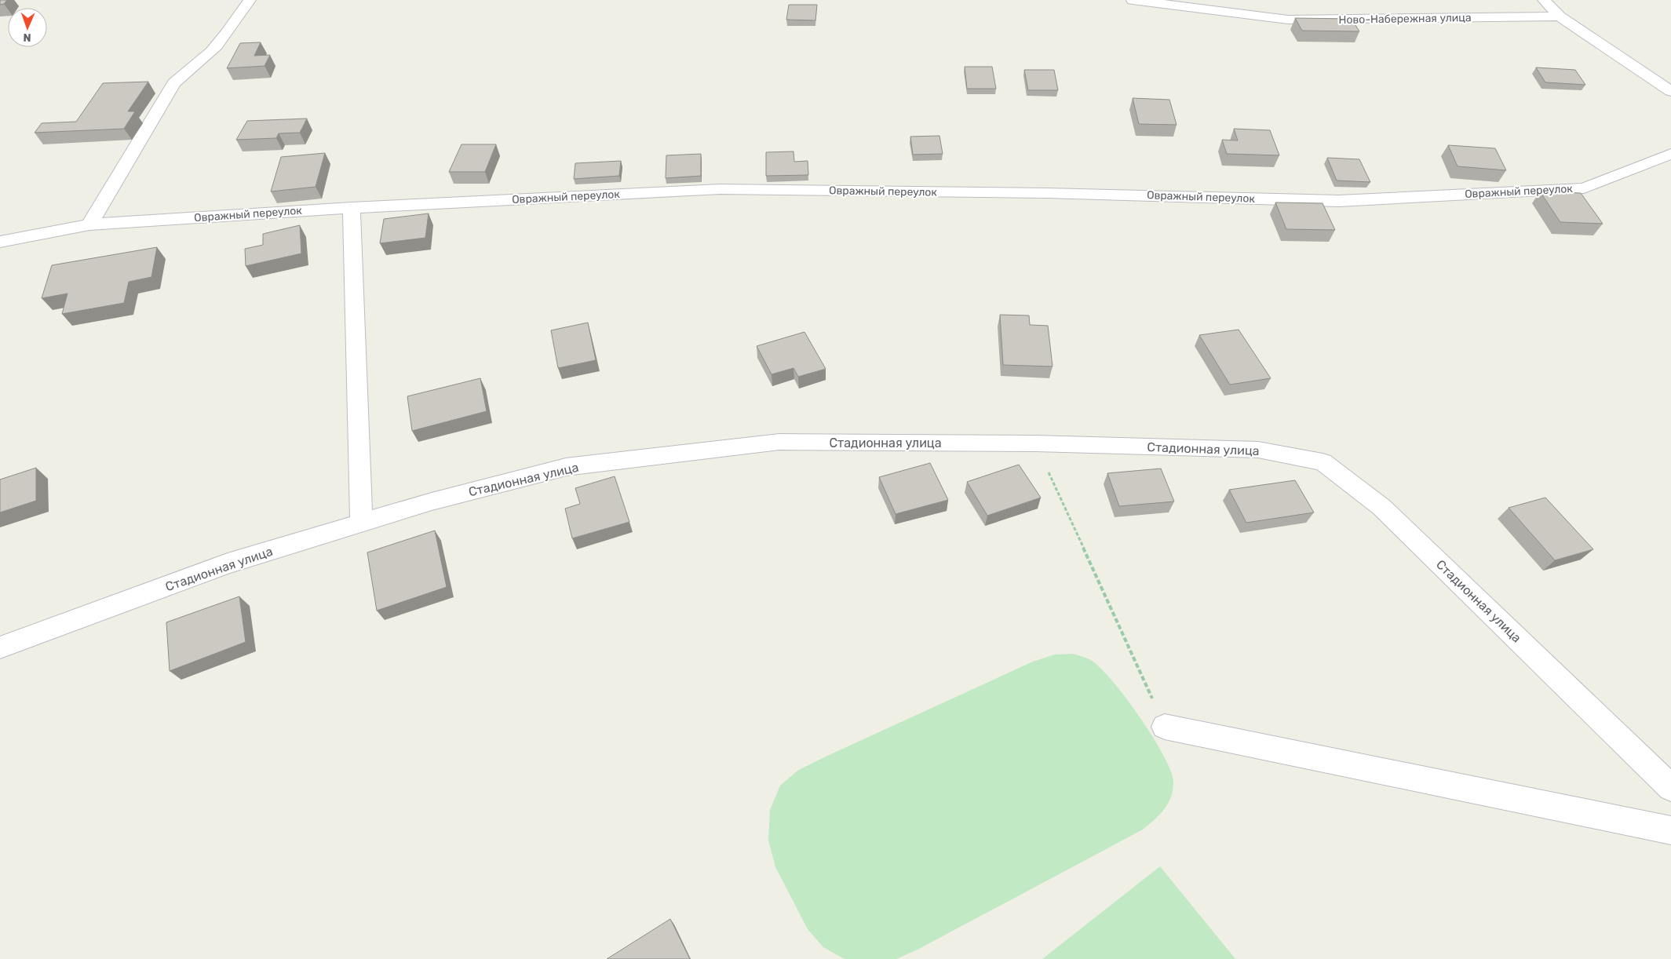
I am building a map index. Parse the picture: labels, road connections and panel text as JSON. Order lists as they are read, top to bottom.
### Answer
{
  "streets": {
    "street": ["Ново-Набережная улица", "Овражный переулок", "Стадионная улица"]
  },
  "north": "bottom"
}
